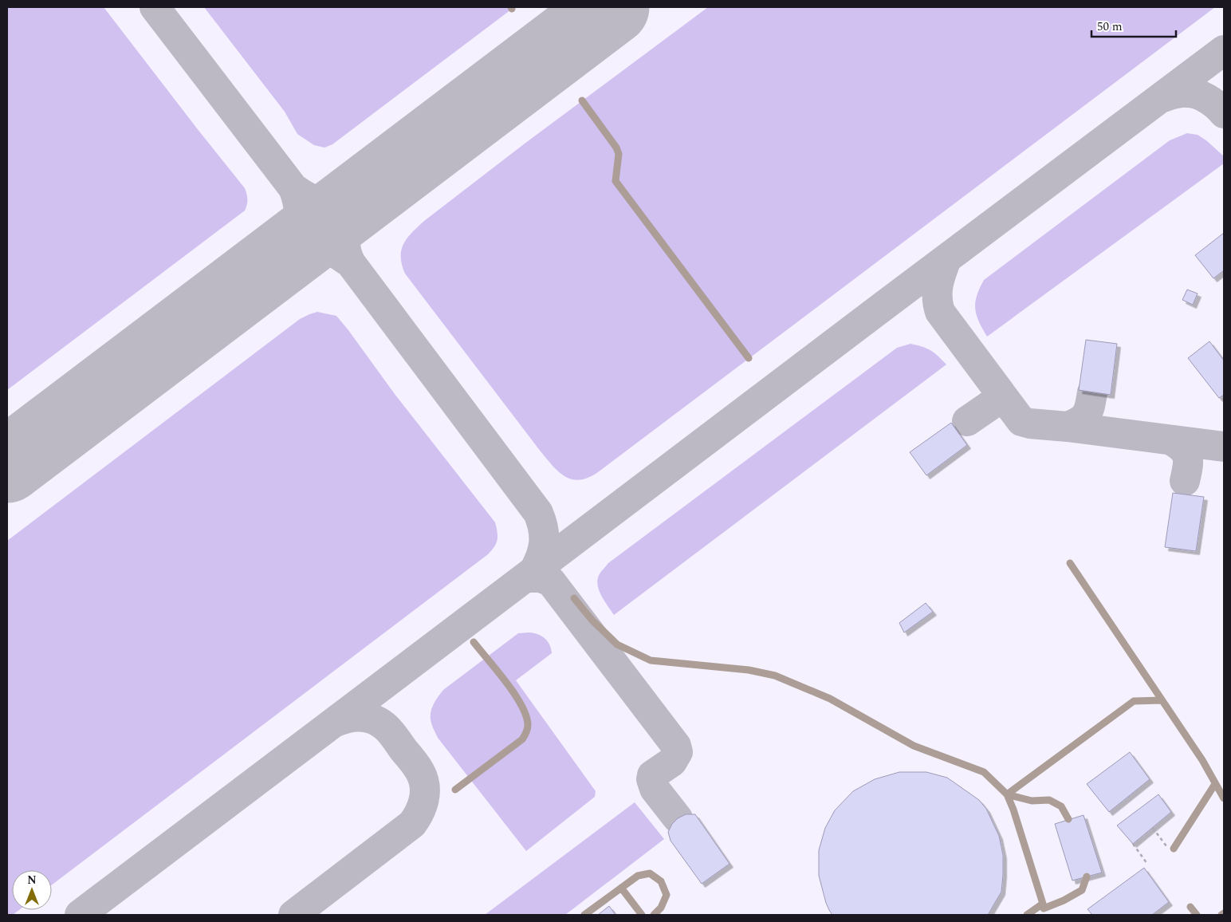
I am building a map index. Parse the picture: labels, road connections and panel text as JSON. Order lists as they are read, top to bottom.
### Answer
{
  "scale_bar": "50 m",
  "north": "top"
}
